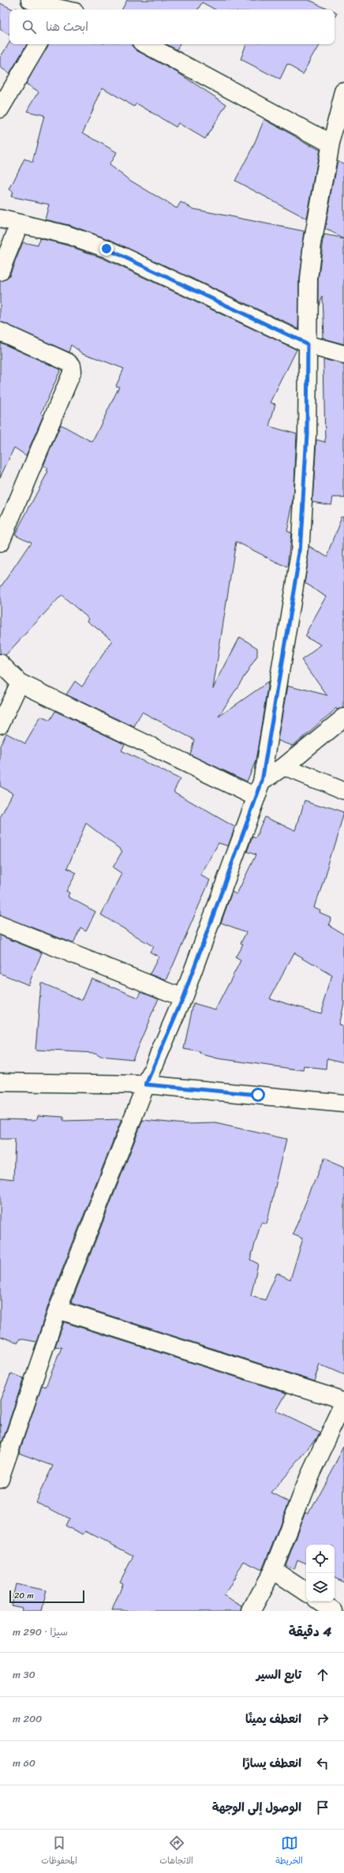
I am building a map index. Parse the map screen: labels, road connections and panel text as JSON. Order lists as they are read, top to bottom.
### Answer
{
  "scale_bar": "20 m",
  "page": {
    "search": "ابحث هنا",
    "scale": "20 m",
    "heading": ["4 دقيقة", "سيرًا · 290 m"],
    "list": [
      ["تابع السير", "30 m"],
      ["انعطف يمينًا", "200 m"],
      ["انعطف يسارًا", "60 m"],
      "الوصول إلى الوجهة"
    ],
    "nav": ["الخريطة", "الاتجاهات", "المحفوظات"]
  }
}
